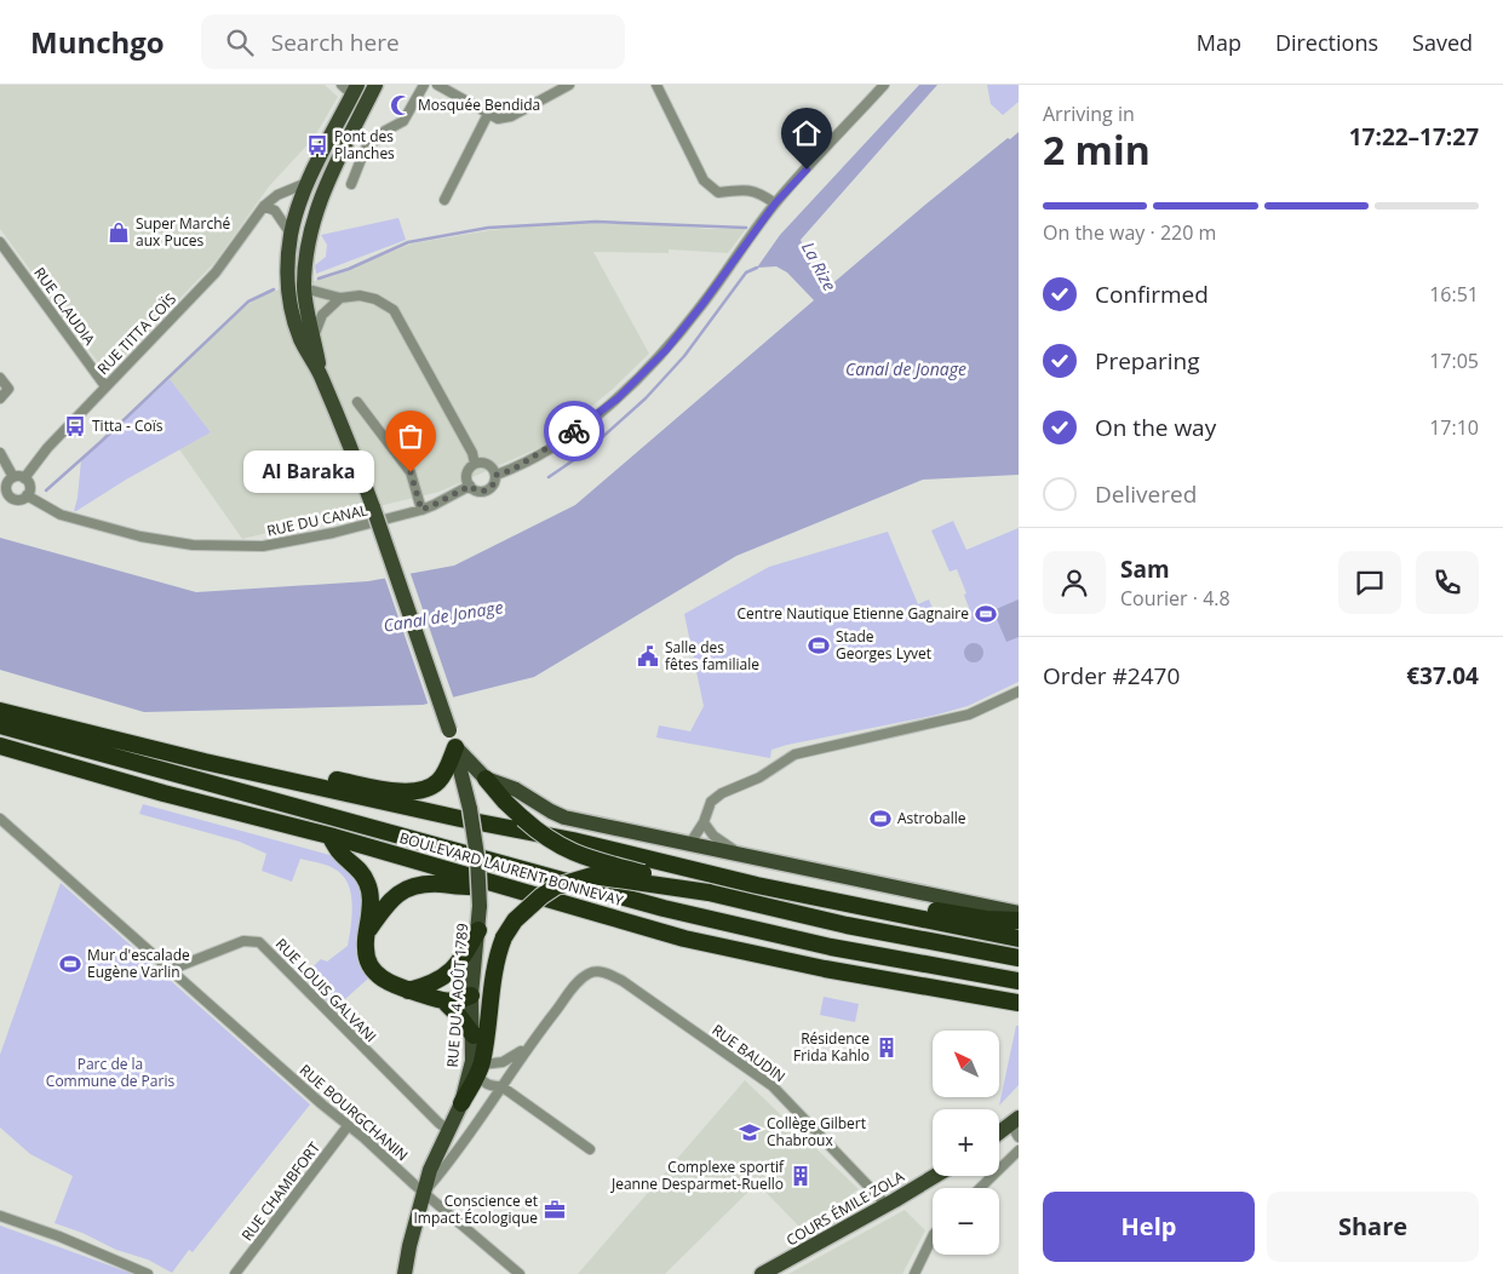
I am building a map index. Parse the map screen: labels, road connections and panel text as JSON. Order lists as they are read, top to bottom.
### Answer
{
  "streets": {
    "highway": ["BOULEVARD LAURENT BONNEVAY"],
    "main road": ["RUE DU 4 AOÛT 1789", "COURS ÉMILE ZOLA"],
    "street": [
      "RUE CLAUDIA",
      "RUE TITTA COÏS",
      "RUE DU CANAL",
      "RUE LOUIS GALVANI",
      "RUE BAUDIN",
      "RUE BOURGCHANIN",
      "RUE CHAMBFORT"
    ]
  },
  "crossings": [
    ["RUE CLAUDIA", "RUE TITTA COÏS"],
    ["RUE TITTA COÏS", "RUE DU CANAL"],
    ["RUE LOUIS GALVANI", "RUE DU 4 AOÛT 1789"],
    ["RUE LOUIS GALVANI", "RUE BOURGCHANIN"],
    ["RUE DU 4 AOÛT 1789", "RUE BOURGCHANIN"],
    ["RUE BAUDIN", "COURS ÉMILE ZOLA"],
    ["RUE BOURGCHANIN", "RUE CHAMBFORT"]
  ],
  "water": ["La Rize", "Canal de Jonage"],
  "parks": ["Parc de la Commune de Paris"],
  "places": {
    "mosque": ["Mosquée Bendida"],
    "bus stop": ["Pont des Planches", "Titta - Coïs"],
    "shop": ["Super Marché aux Puces"],
    "other": ["Al Baraka"],
    "sports": [
      "Centre Nautique Etienne Gagnaire",
      "Stade Georges Lyvet",
      "Astroballe",
      "Mur d'escalade Eugène Varlin"
    ],
    "public building": ["Salle des fêtes familiale"],
    "building": ["Résidence Frida Kahlo", "Complexe sportif Jeanne Desparmet-Ruello"],
    "school or university": ["Collège Gilbert Chabroux"],
    "office": ["Conscience et Impact Écologique"]
  },
  "north": "top left",
  "page": {
    "header": "Munchgo",
    "search": "Search here",
    "nav": ["Map", "Directions", "Saved"],
    "heading": ["2 min", "Arriving in", "17:22–17:27"],
    "panel": [
      "Sam",
      "Courier · 4.8",
      "Order #2470",
      "€37.04"
    ],
    "bar": "On the way · 220 m",
    "list": [
      ["Confirmed", "16:51"],
      ["Preparing", "17:05"],
      ["On the way", "17:10"],
      "Delivered"
    ],
    "bubble": "Al Baraka",
    "map_buttons": ["+", "−"],
    "buttons": ["Help", "Share"]
  }
}
